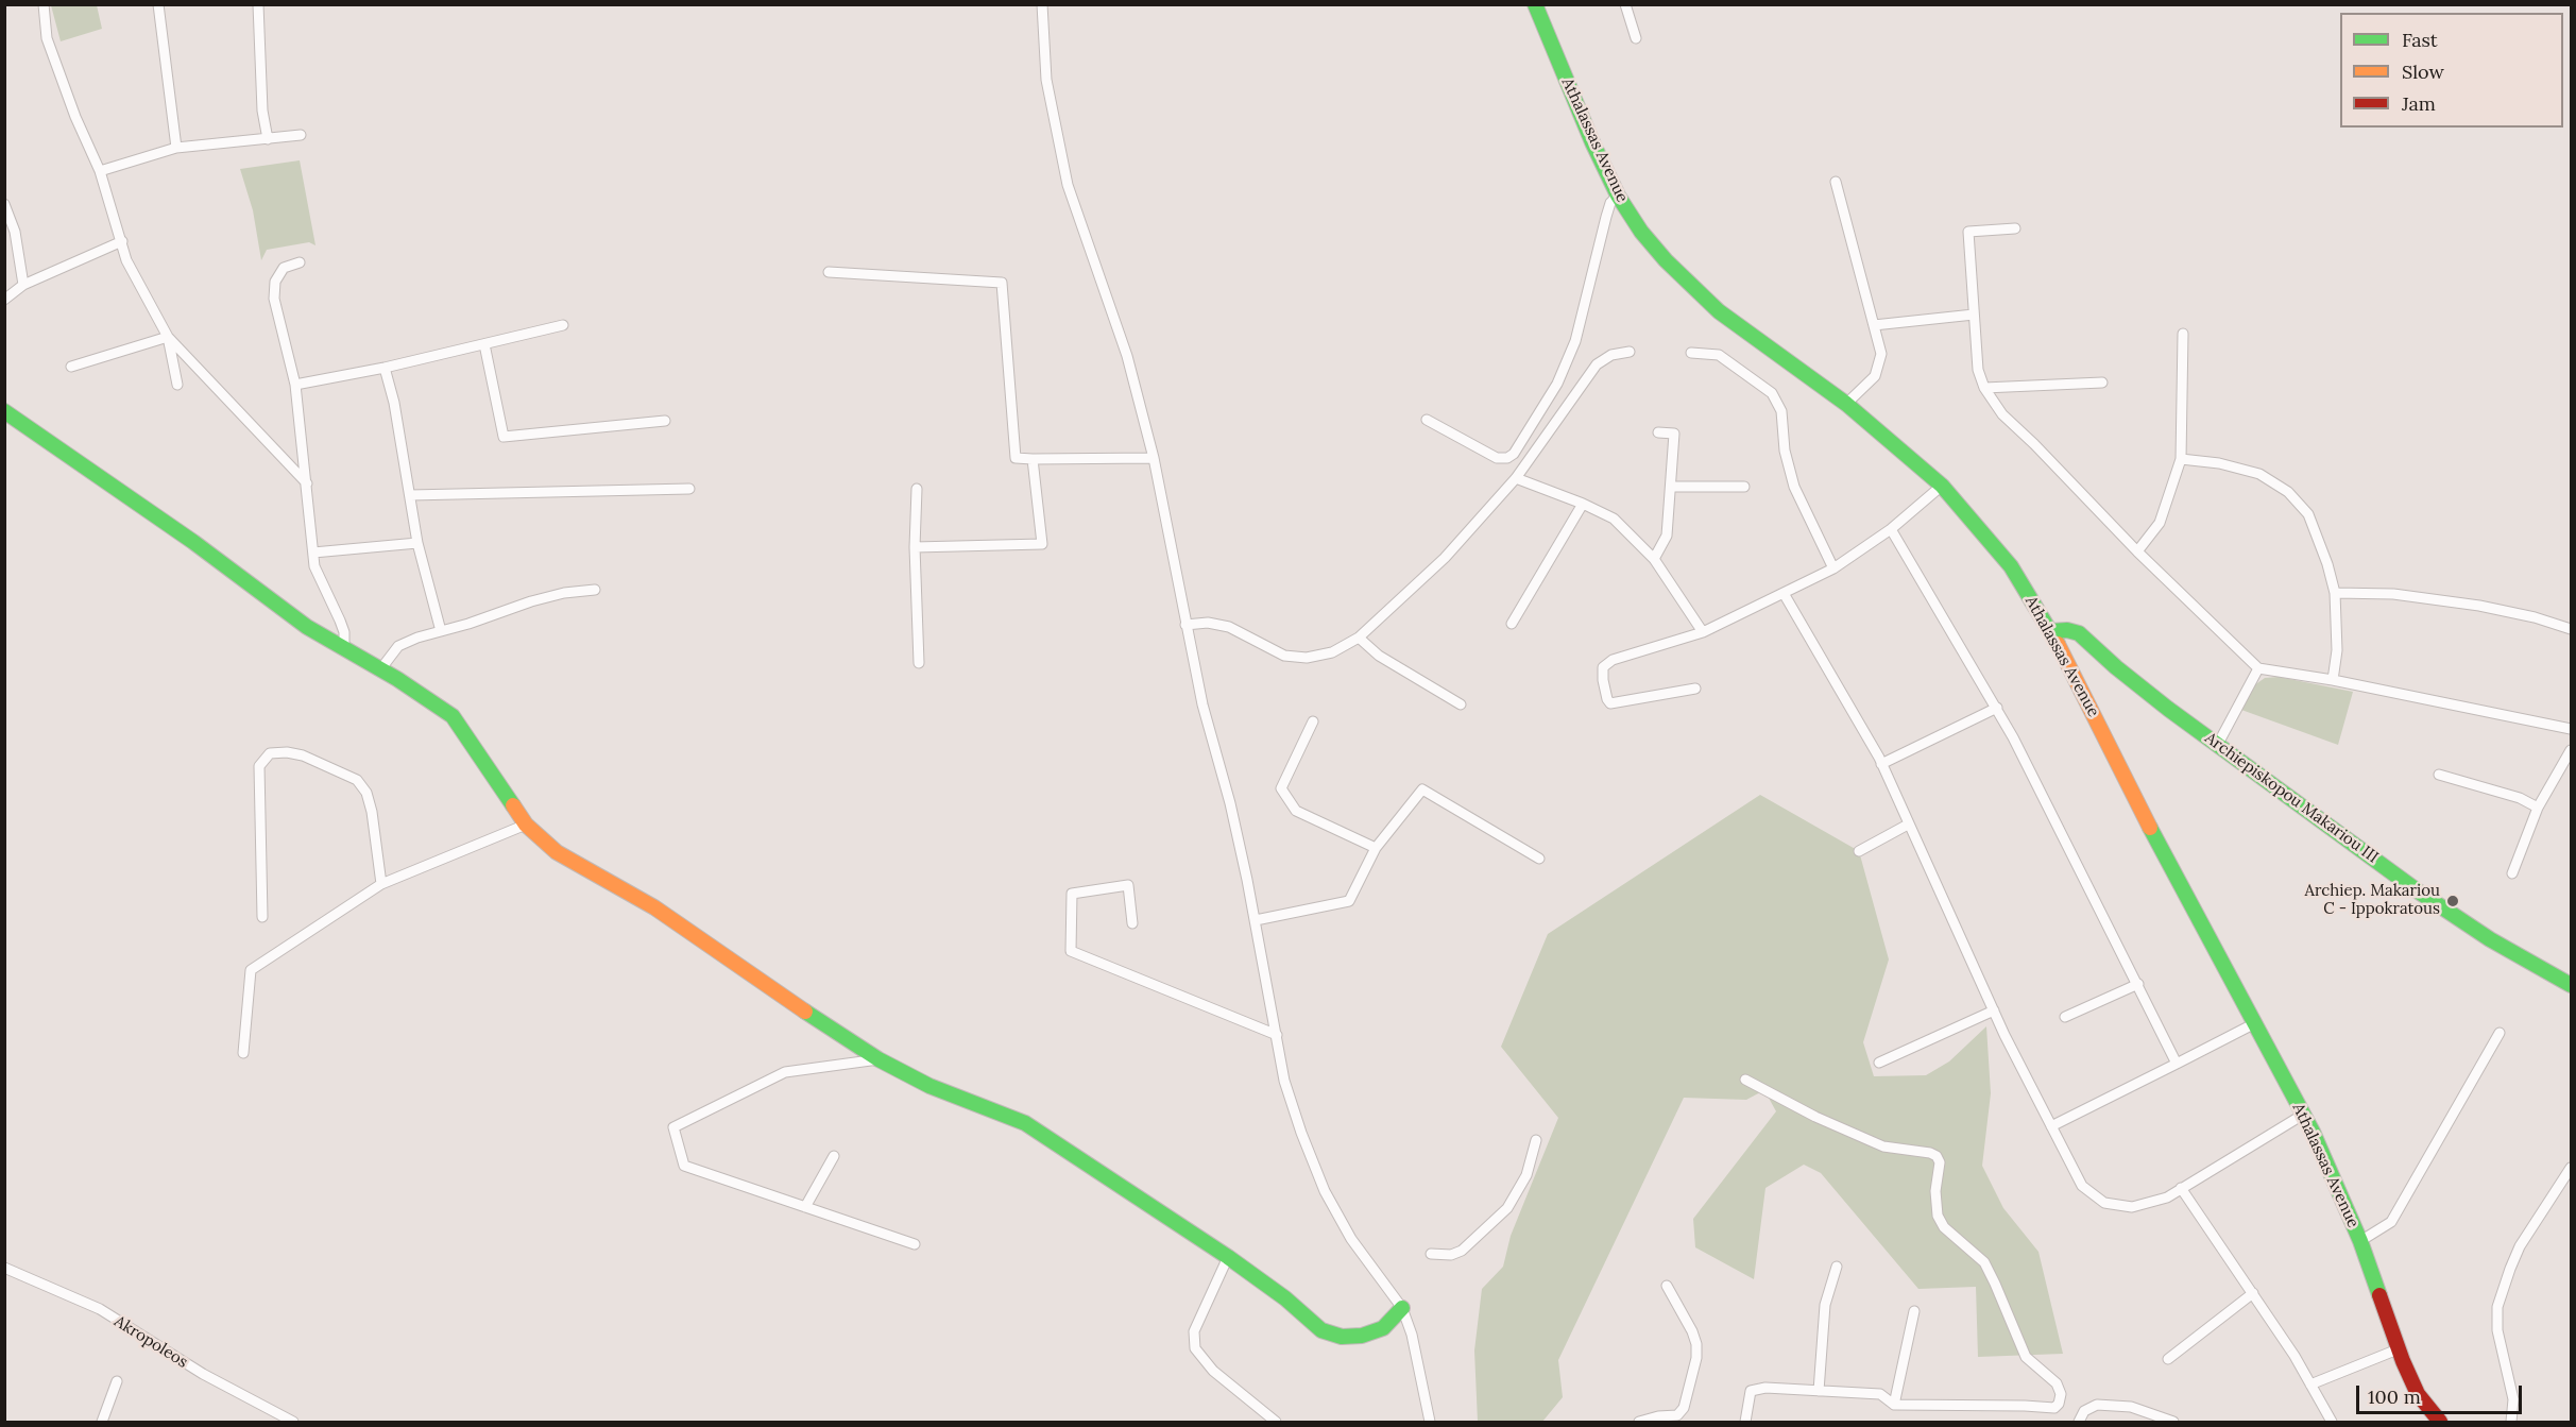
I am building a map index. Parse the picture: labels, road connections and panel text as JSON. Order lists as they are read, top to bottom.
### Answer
{
  "streets": {
    "street": ["Athalassas Avenue", "Archiepiskopou Makariou III", "Akropoleos"]
  },
  "crossings": [
    ["Athalassas Avenue", "Archiepiskopou Makariou III"]
  ],
  "places": ["Archiep. Makariou C - Ippokratous"],
  "legend": ["Fast", "Slow", "Jam"],
  "scale_bar": "100 m"
}
